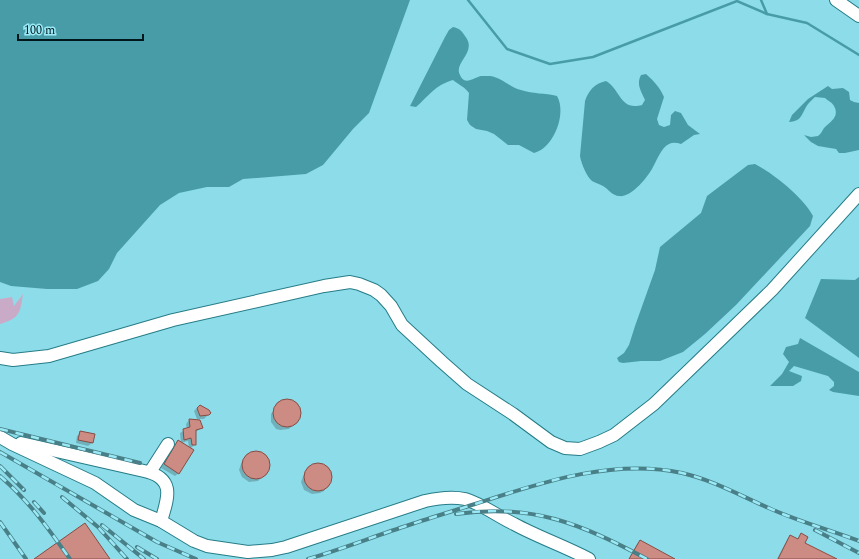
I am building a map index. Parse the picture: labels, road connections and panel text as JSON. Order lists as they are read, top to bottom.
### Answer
{
  "scale_bar": "100 m"
}
